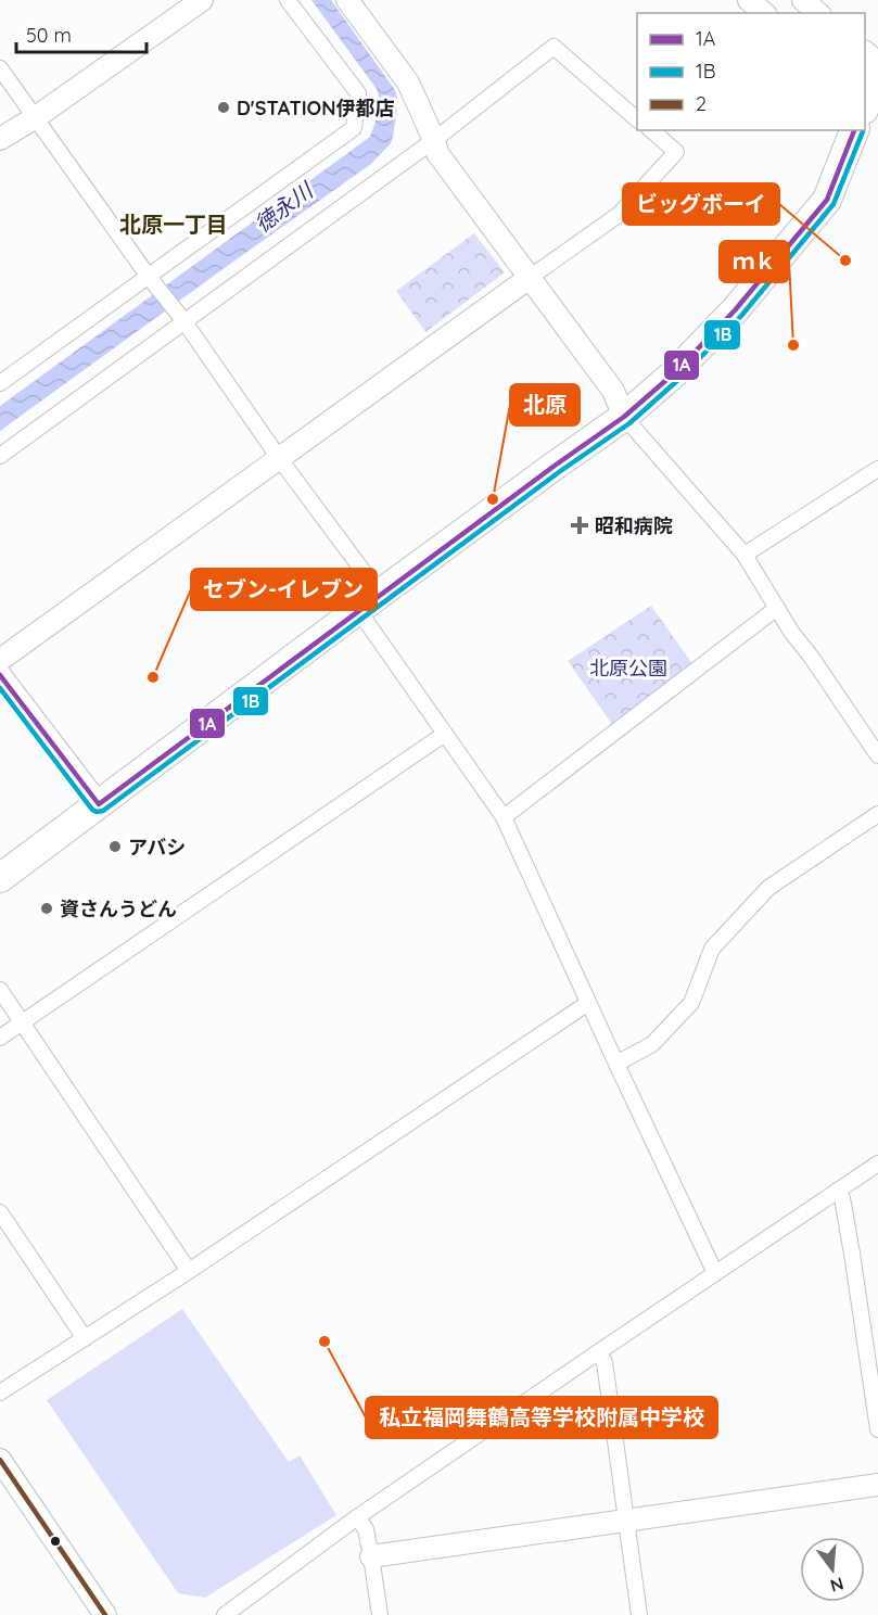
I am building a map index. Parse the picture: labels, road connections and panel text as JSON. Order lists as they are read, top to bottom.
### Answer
{
  "districts": ["北原一丁目"],
  "water": ["徳永川"],
  "parks": ["北原公園"],
  "places": {
    "other": [
      "D'STATION伊都店",
      "ビッグボーイ",
      "ｍｋ",
      "北原",
      "セブン-イレブン",
      "アバシ",
      "資さんうどん",
      "私立福岡舞鶴高等学校附属中学校"
    ],
    "health": ["昭和病院"]
  },
  "lines": ["transit line 1A", "transit line 1B", "transit line 2"],
  "legend": ["1A", "1B", "2"],
  "scale_bar": "50 m",
  "north": "bottom"
}
